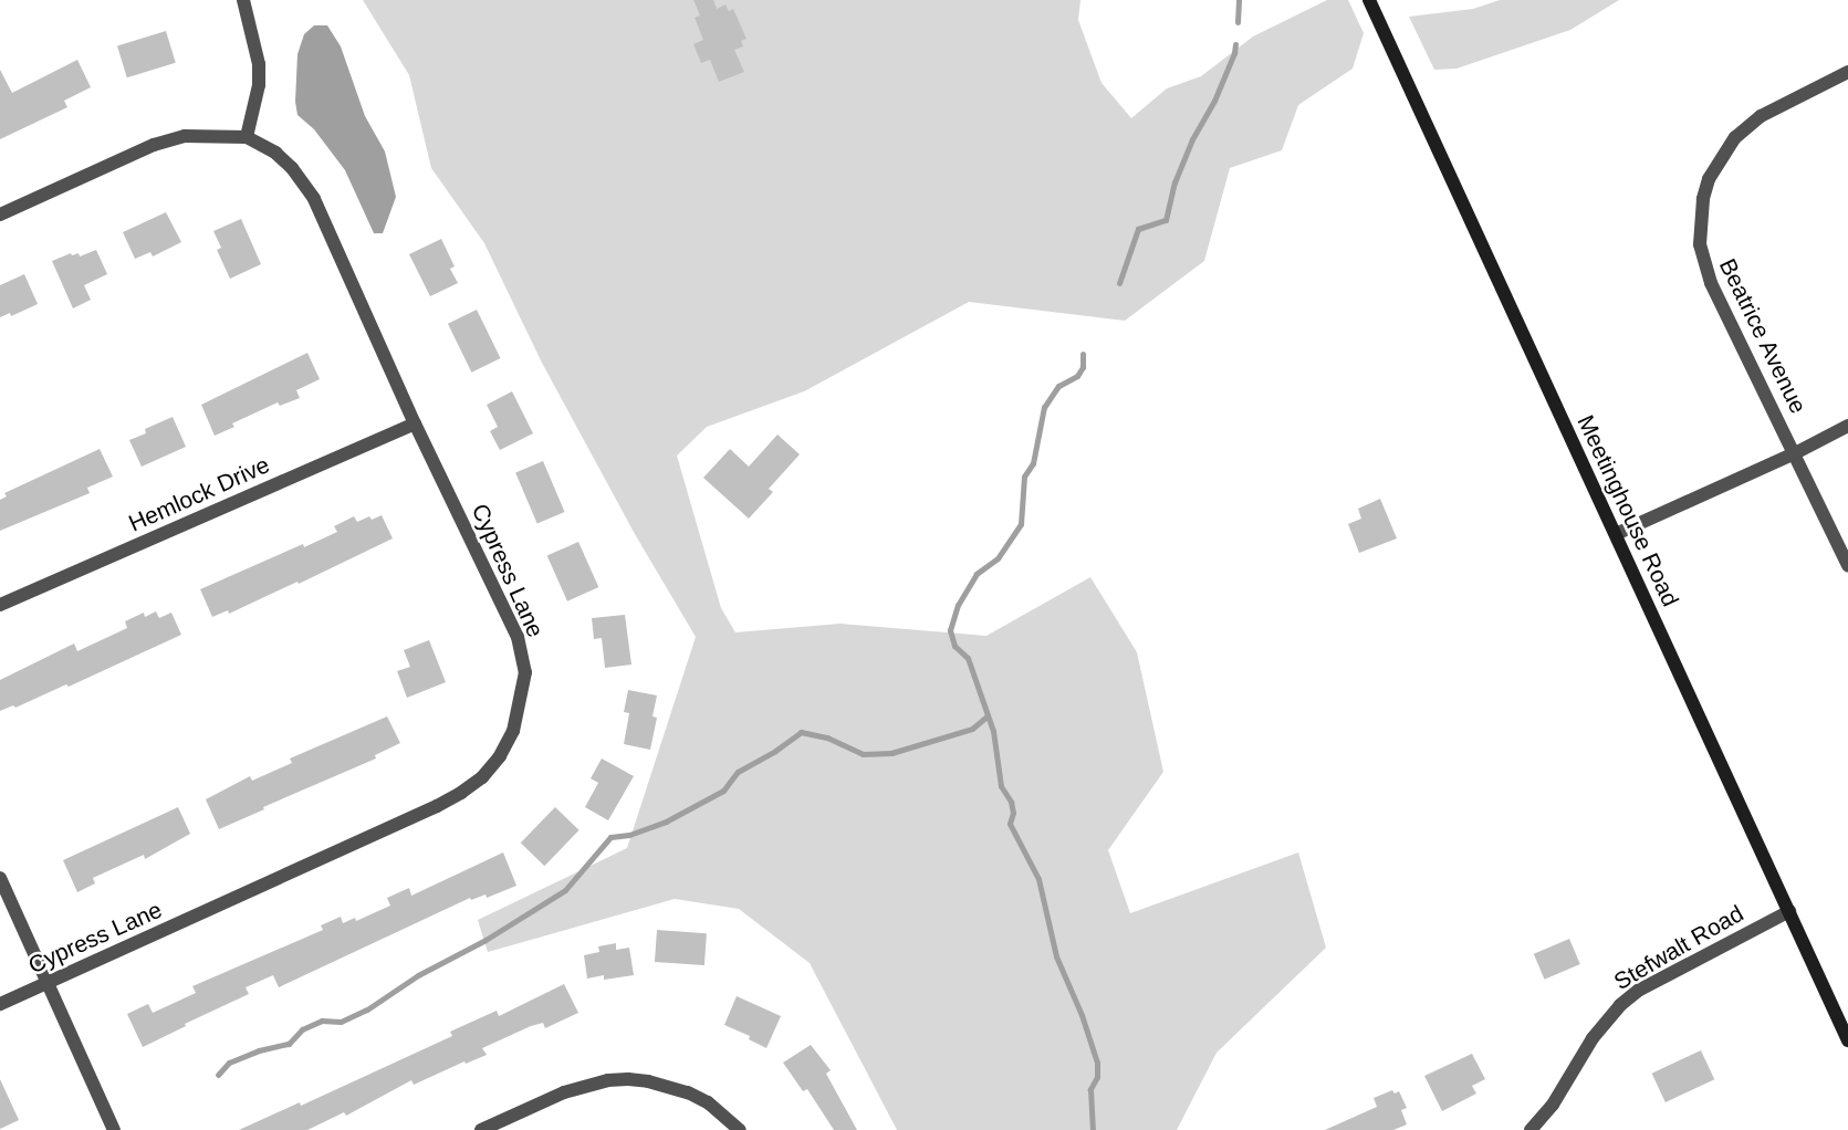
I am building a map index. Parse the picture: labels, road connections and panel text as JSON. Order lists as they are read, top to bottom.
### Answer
{
  "streets": {
    "street": [
      "Beatrice Avenue",
      "Hemlock Drive",
      "Meetinghouse Road",
      "Cypress Lane",
      "Stefwalt Road"
    ]
  },
  "crossings": [
    ["Hemlock Drive", "Cypress Lane"],
    ["Meetinghouse Road", "Stefwalt Road"]
  ]
}
